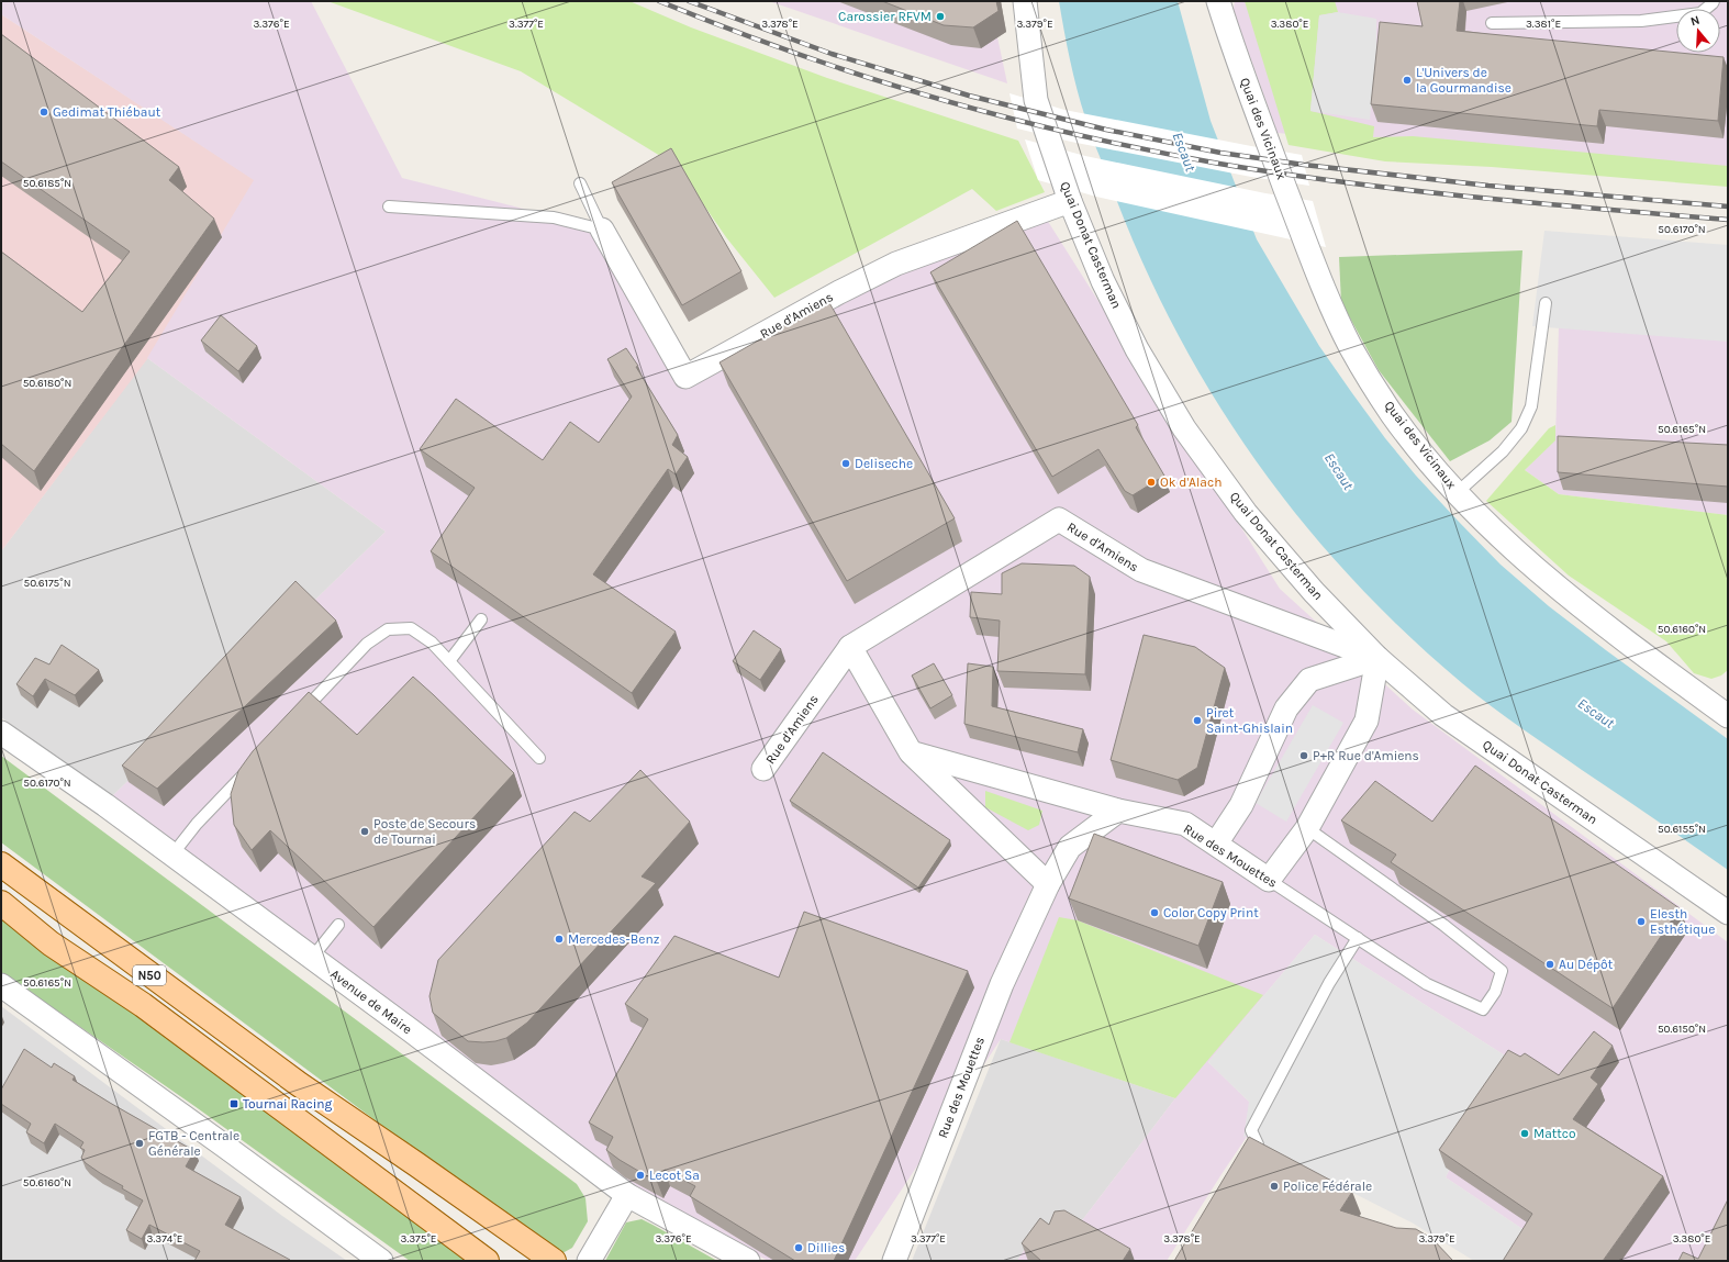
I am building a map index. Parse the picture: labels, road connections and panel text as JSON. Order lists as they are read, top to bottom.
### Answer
{
  "streets": {
    "main road": ["N50"],
    "street": [
      "Quai des Vicinaux",
      "Quai Donat Casterman",
      "Rue d'Amiens",
      "Rue des Mouettes",
      "Avenue de Maire"
    ]
  },
  "crossings": [
    ["Quai Donat Casterman", "Rue d'Amiens"]
  ],
  "water": ["Escaut"],
  "places": {
    "other": [
      "Carossier RFVM",
      "L'Univers de la Gourmandise",
      "Gedimat Thiébaut",
      "Deliseche",
      "Ok d'Alach",
      "Piret Saint-Ghislain",
      "P+R Rue d'Amiens",
      "Poste de Secours de Tournai",
      "Color Copy Print",
      "Elesth Esthétique",
      "Mercedes-Benz",
      "Au Dépôt",
      "Mattco",
      "FGTB - Centrale Générale",
      "Lecot Sa",
      "Police Fédérale",
      "Dillies"
    ],
    "transit": ["Tournai Racing"]
  },
  "north": "top",
  "coordinates": [
    "3.376°E",
    "3.377°E",
    "3.378°E",
    "3.379°E",
    "3.380°E",
    "3.381°E",
    "50.6185°N",
    "50.6170°N",
    "50.6180°N",
    "50.6165°N",
    "50.6175°N",
    "50.6160°N",
    "50.6155°N",
    "50.6150°N",
    "3.374°E",
    "3.375°E"
  ]
}
